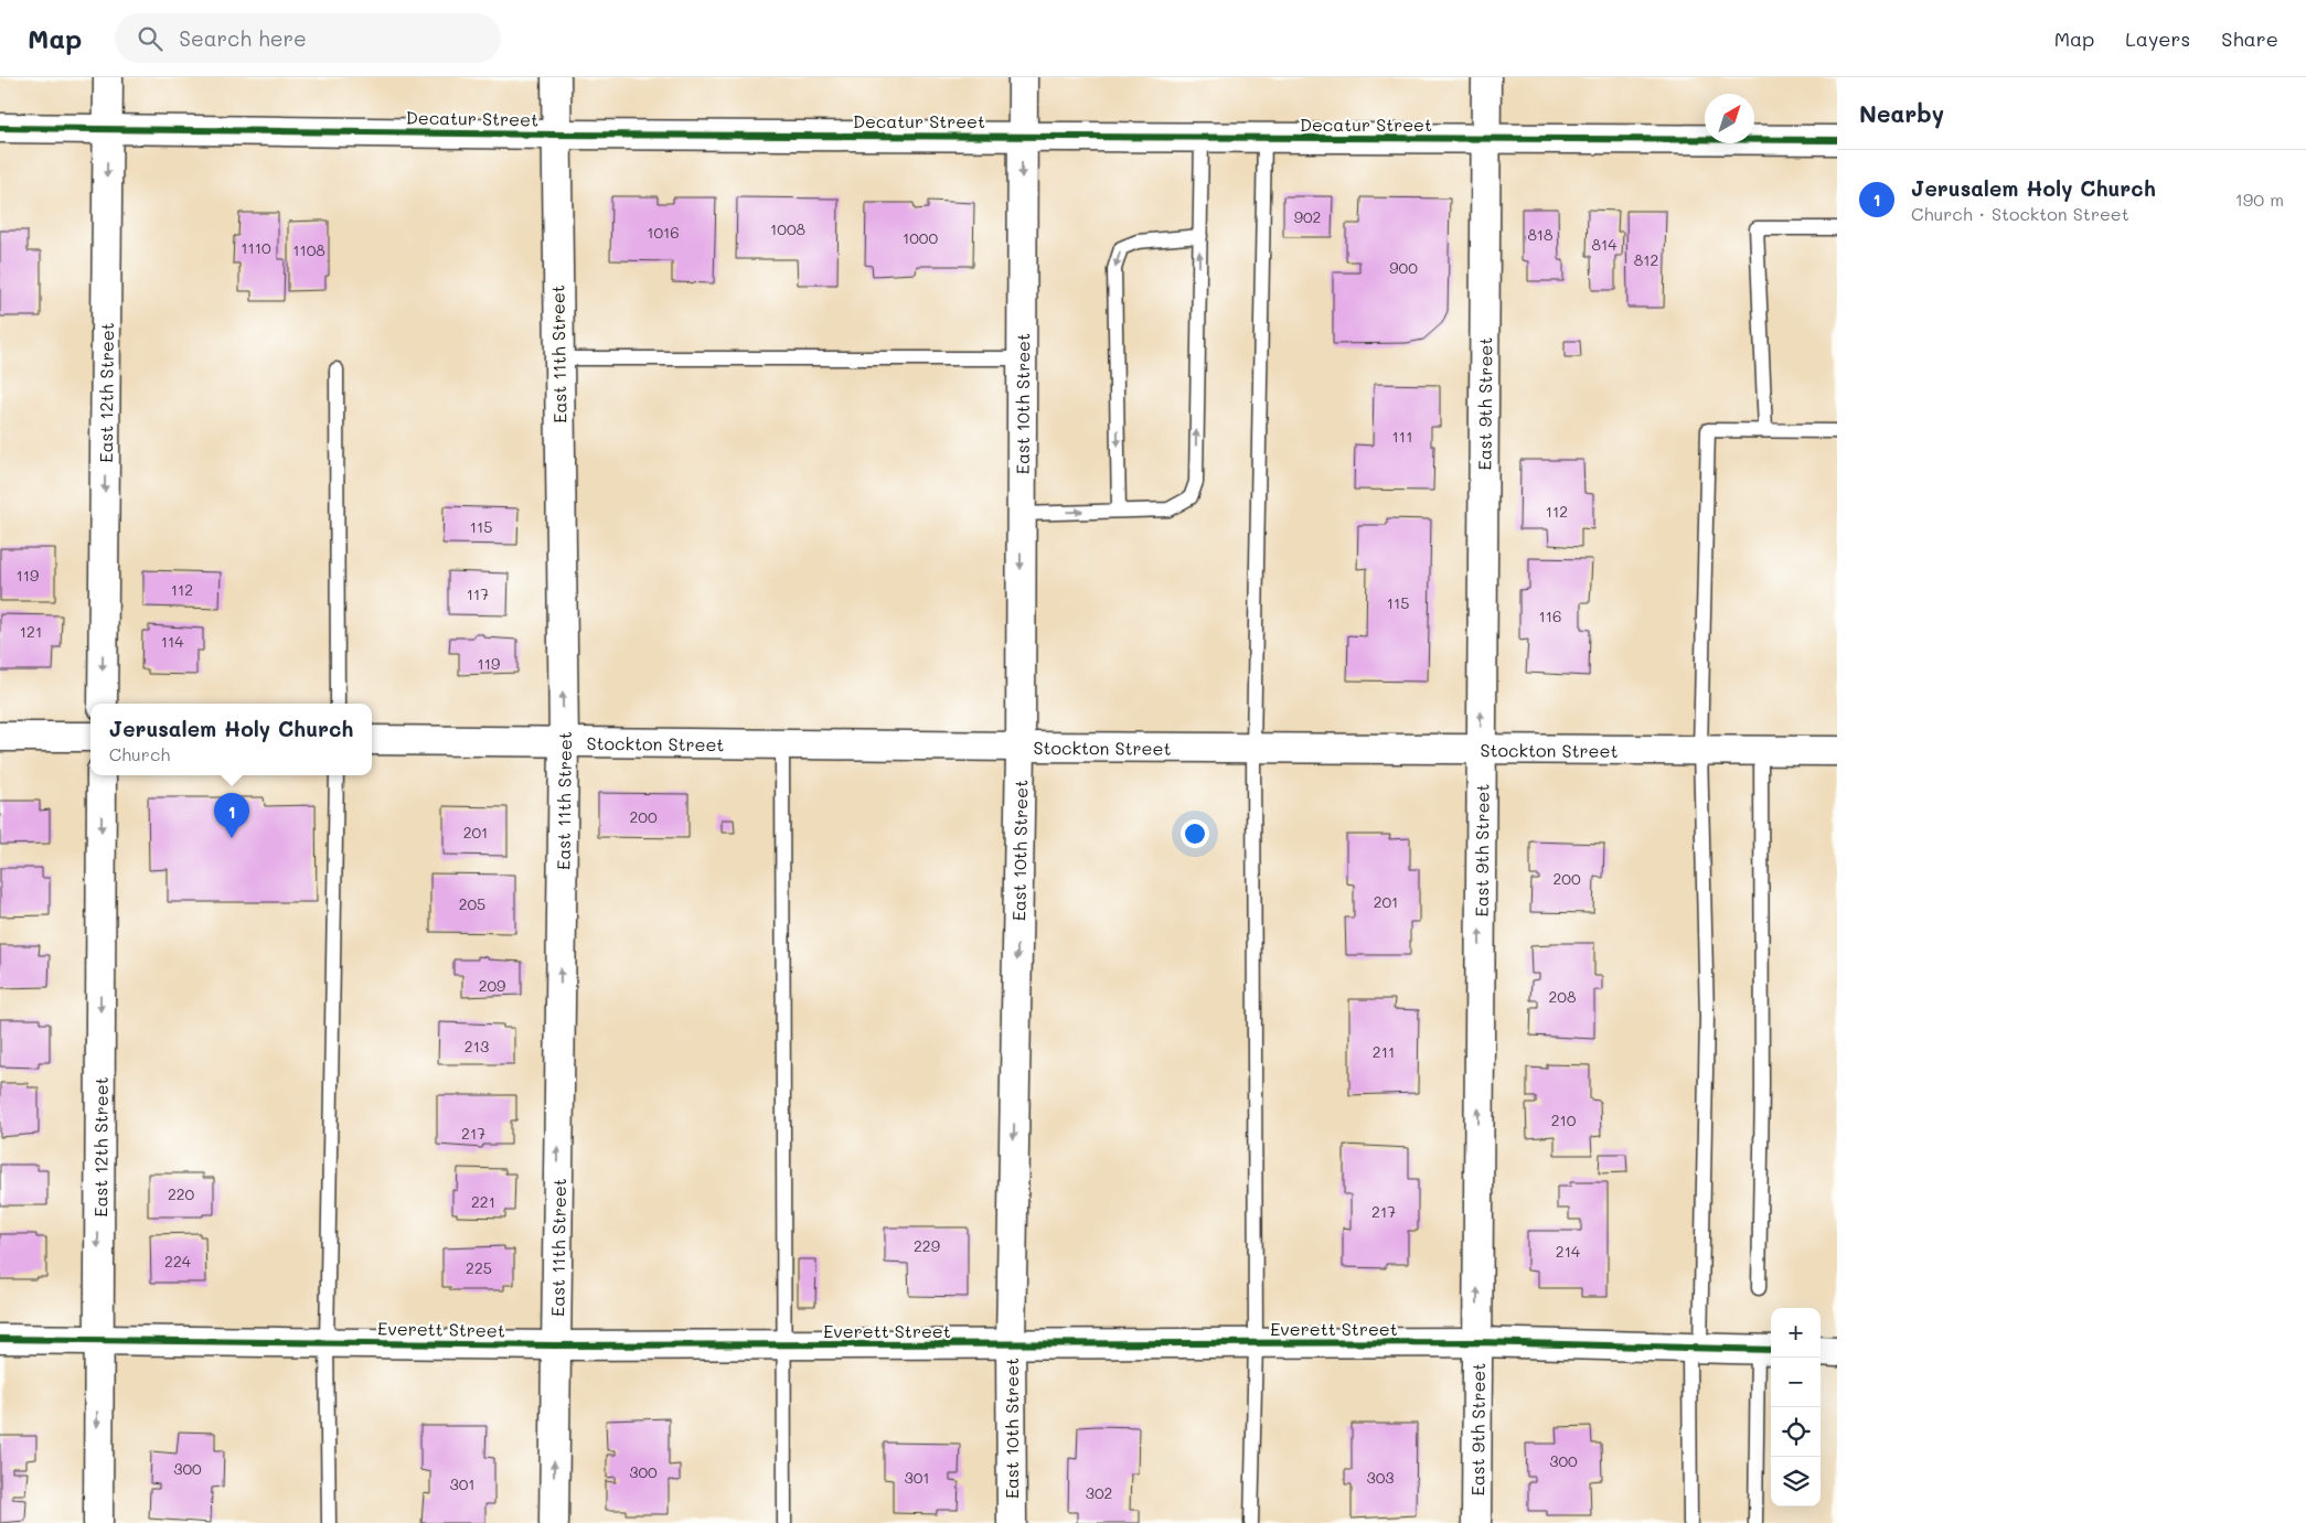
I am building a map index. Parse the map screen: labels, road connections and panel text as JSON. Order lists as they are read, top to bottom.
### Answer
{
  "streets": {
    "street": [
      "Decatur Street",
      "East 11th Street",
      "East 12th Street",
      "East 10th Street",
      "East 9th Street",
      "Stockton Street",
      "Everett Street"
    ]
  },
  "crossings": [
    ["Decatur Street", "East 11th Street"],
    ["Decatur Street", "East 12th Street"],
    ["Decatur Street", "East 10th Street"],
    ["Decatur Street", "East 9th Street"],
    ["East 11th Street", "Stockton Street"],
    ["East 11th Street", "Everett Street"],
    ["East 12th Street", "Everett Street"],
    ["East 10th Street", "Stockton Street"],
    ["East 10th Street", "Everett Street"],
    ["East 9th Street", "Stockton Street"],
    ["East 9th Street", "Everett Street"]
  ],
  "one_way": [
    "East 11th Street",
    "East 12th Street",
    "East 10th Street",
    "East 9th Street"
  ],
  "house_numbers": [
    "902",
    "1008",
    "1016",
    "818",
    "1000",
    "814",
    "1110",
    "1108",
    "812",
    "900",
    "111",
    "112",
    "115",
    "119",
    "112",
    "117",
    "115",
    "116",
    "121",
    "114",
    "119",
    "200",
    "201",
    "200",
    "201",
    "205",
    "209",
    "208",
    "213",
    "211",
    "210",
    "217",
    "220",
    "221",
    "217",
    "229",
    "214",
    "224",
    "225",
    "300",
    "300",
    "300",
    "301",
    "303",
    "301",
    "302"
  ],
  "north": "top right",
  "page": {
    "header": "Map",
    "search": "Search here",
    "nav": ["Map", "Layers", "Share"],
    "heading": "Nearby",
    "list": [
      {
        "mark": "1",
        "name": "Jerusalem Holy Church",
        "note": "Church · Stockton Street",
        "value": "190 m"
      }
    ],
    "popup": ["Jerusalem Holy Church", "Church"],
    "pins": "1",
    "map_buttons": ["+", "−"]
  }
}
